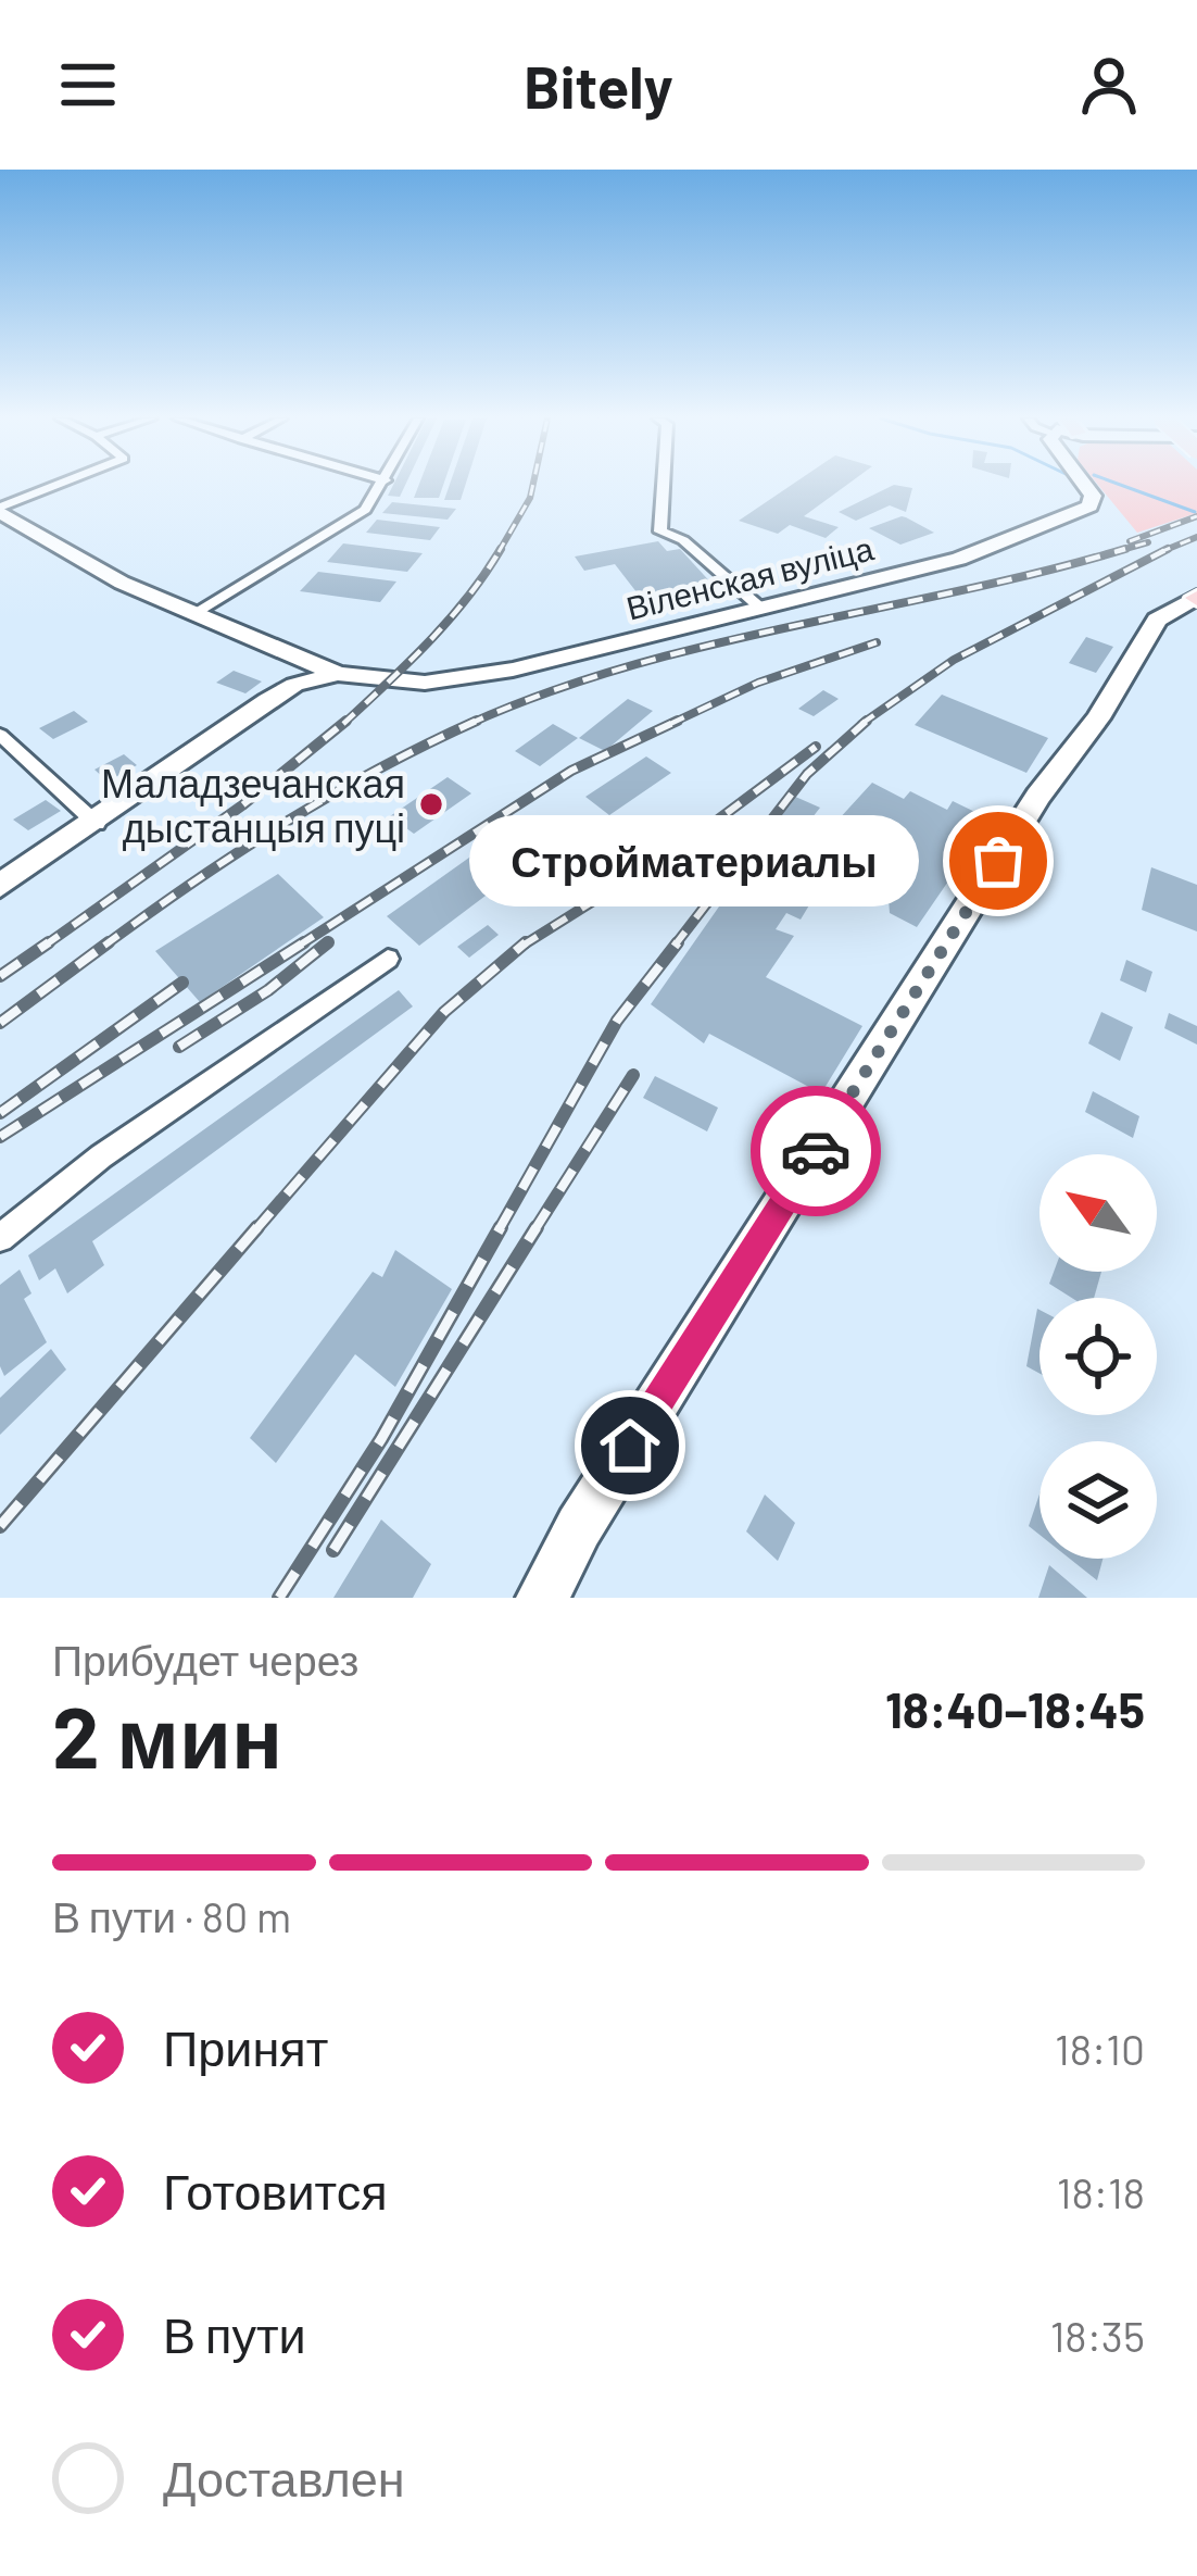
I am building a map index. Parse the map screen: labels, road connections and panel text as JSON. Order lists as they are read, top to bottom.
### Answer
{
  "streets": {
    "main road": ["Віленская вуліца"]
  },
  "places": ["Маладзечанская дыстанцыя пуці", "Стройматериалы"],
  "north": "top left",
  "page": {
    "header": "Bitely",
    "bubble": "Стройматериалы",
    "heading": ["2 мин", "Прибудет через", "18:40–18:45"],
    "bar": "В пути · 80 m",
    "list": [
      ["Принят", "18:10"],
      ["Готовится", "18:18"],
      ["В пути", "18:35"],
      "Доставлен"
    ]
  }
}
